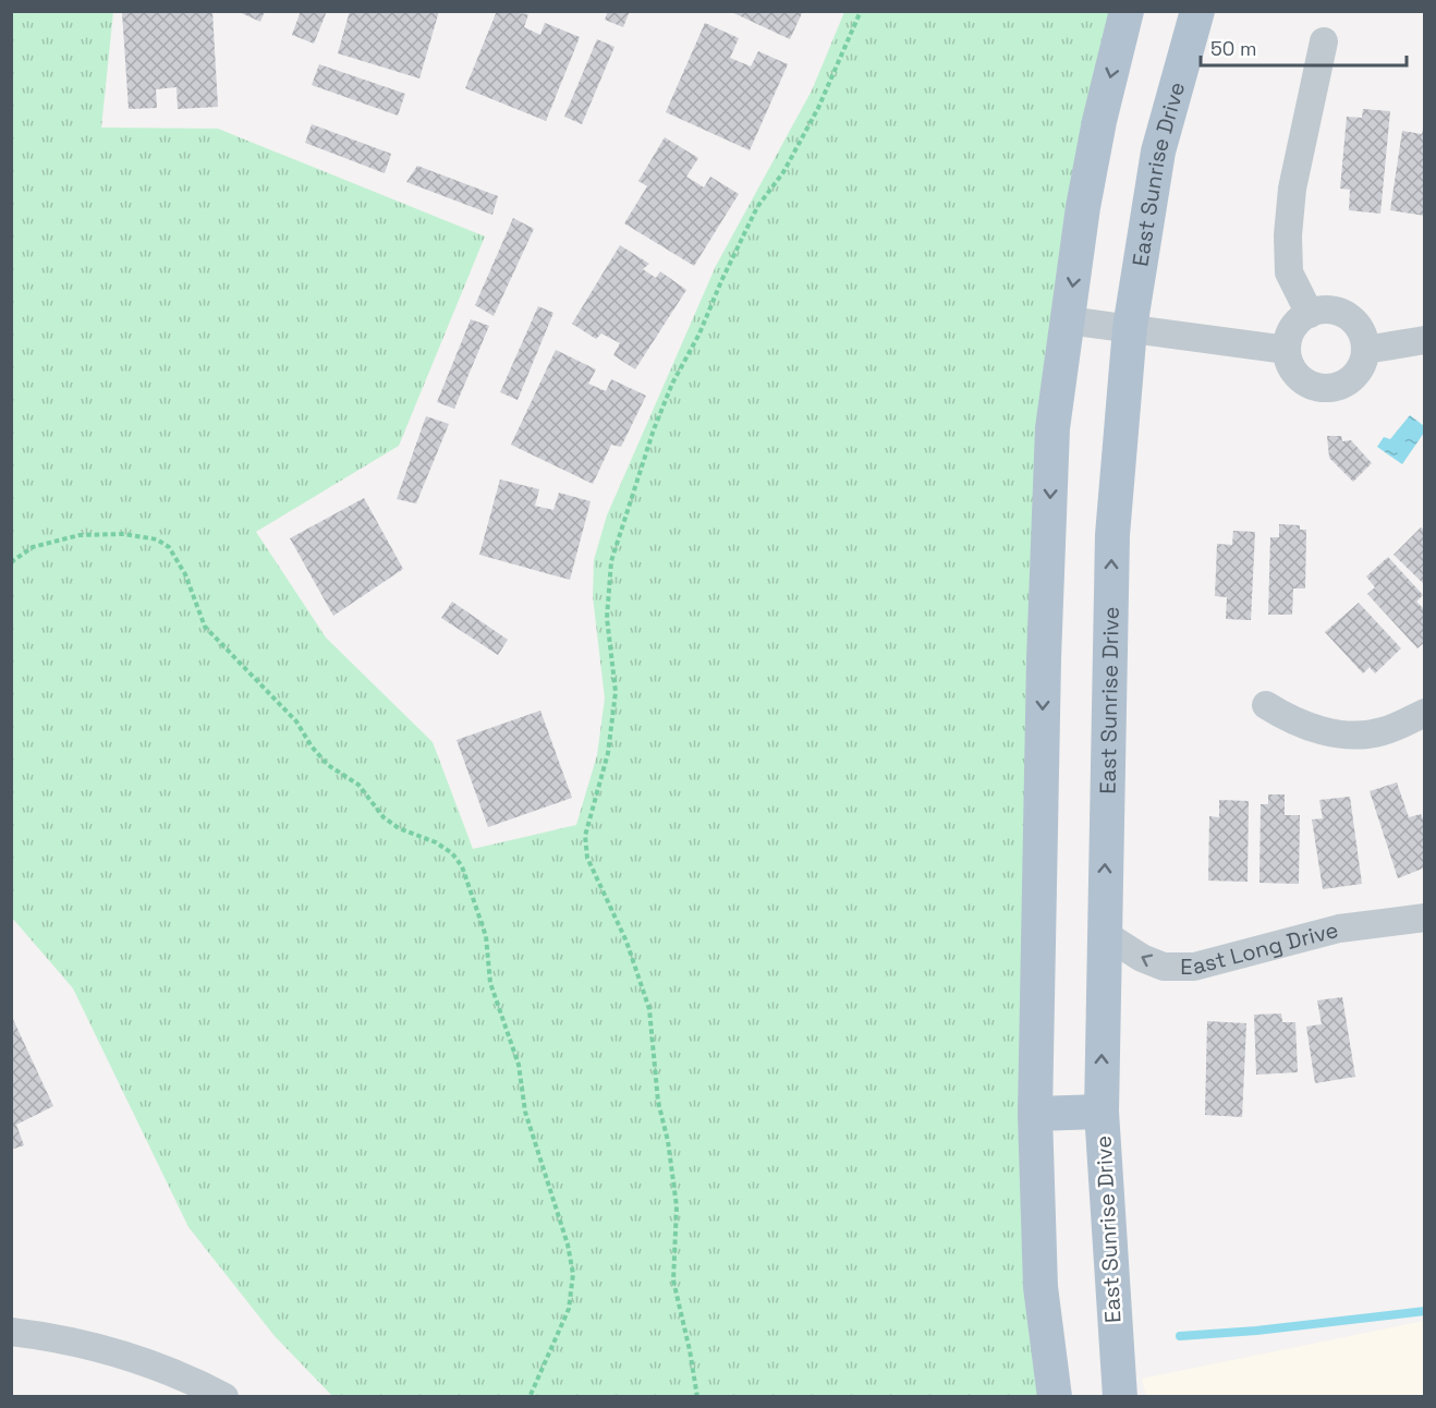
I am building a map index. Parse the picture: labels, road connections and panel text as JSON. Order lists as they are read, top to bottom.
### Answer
{
  "streets": {
    "main road": ["East Sunrise Drive"],
    "street": ["East Long Drive"]
  },
  "crossings": [
    ["East Sunrise Drive", "East Long Drive"]
  ],
  "scale_bar": "50 m"
}
